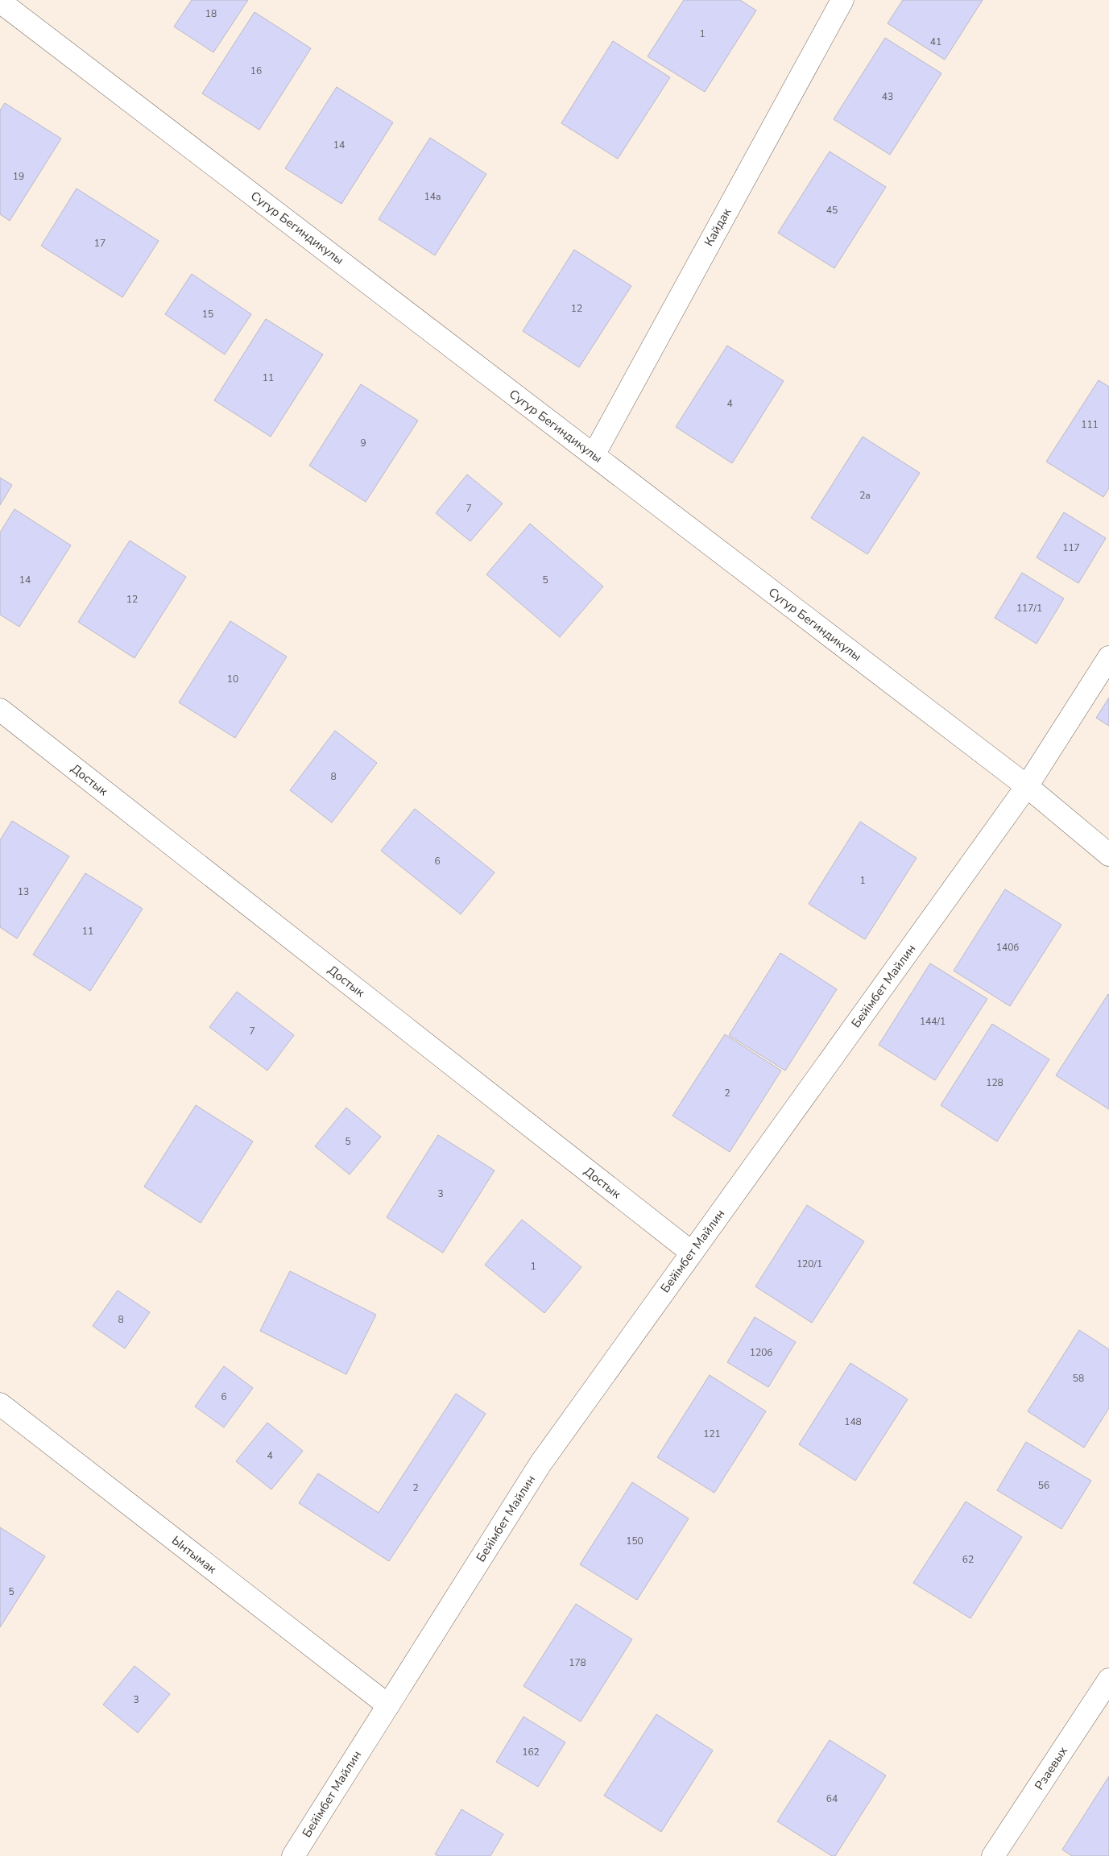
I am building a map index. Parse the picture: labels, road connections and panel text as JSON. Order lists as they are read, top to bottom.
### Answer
{
  "streets": {
    "street": [
      "Кайдак",
      "Сугур Бегиндикулы",
      "Достык",
      "Бейімбет Майлин",
      "Ынтымак",
      "Рзаевых"
    ]
  },
  "crossings": [
    ["Кайдак", "Сугур Бегиндикулы"],
    ["Сугур Бегиндикулы", "Бейімбет Майлин"],
    ["Достык", "Бейімбет Майлин"],
    ["Бейімбет Майлин", "Ынтымак"]
  ],
  "house_numbers": [
    "18",
    "1",
    "41",
    "16",
    "43",
    "14",
    "19",
    "14а",
    "45",
    "17",
    "12",
    "15",
    "11",
    "4",
    "111",
    "9",
    "2а",
    "7",
    "117",
    "14",
    "5",
    "12",
    "117/1",
    "10",
    "8",
    "6",
    "1",
    "13",
    "11",
    "140б",
    "144/1",
    "7",
    "128",
    "2",
    "5",
    "3",
    "120/1",
    "1",
    "8",
    "120б",
    "58",
    "6",
    "148",
    "121",
    "4",
    "56",
    "2",
    "150",
    "62",
    "5",
    "178",
    "3",
    "162",
    "64"
  ]
}
